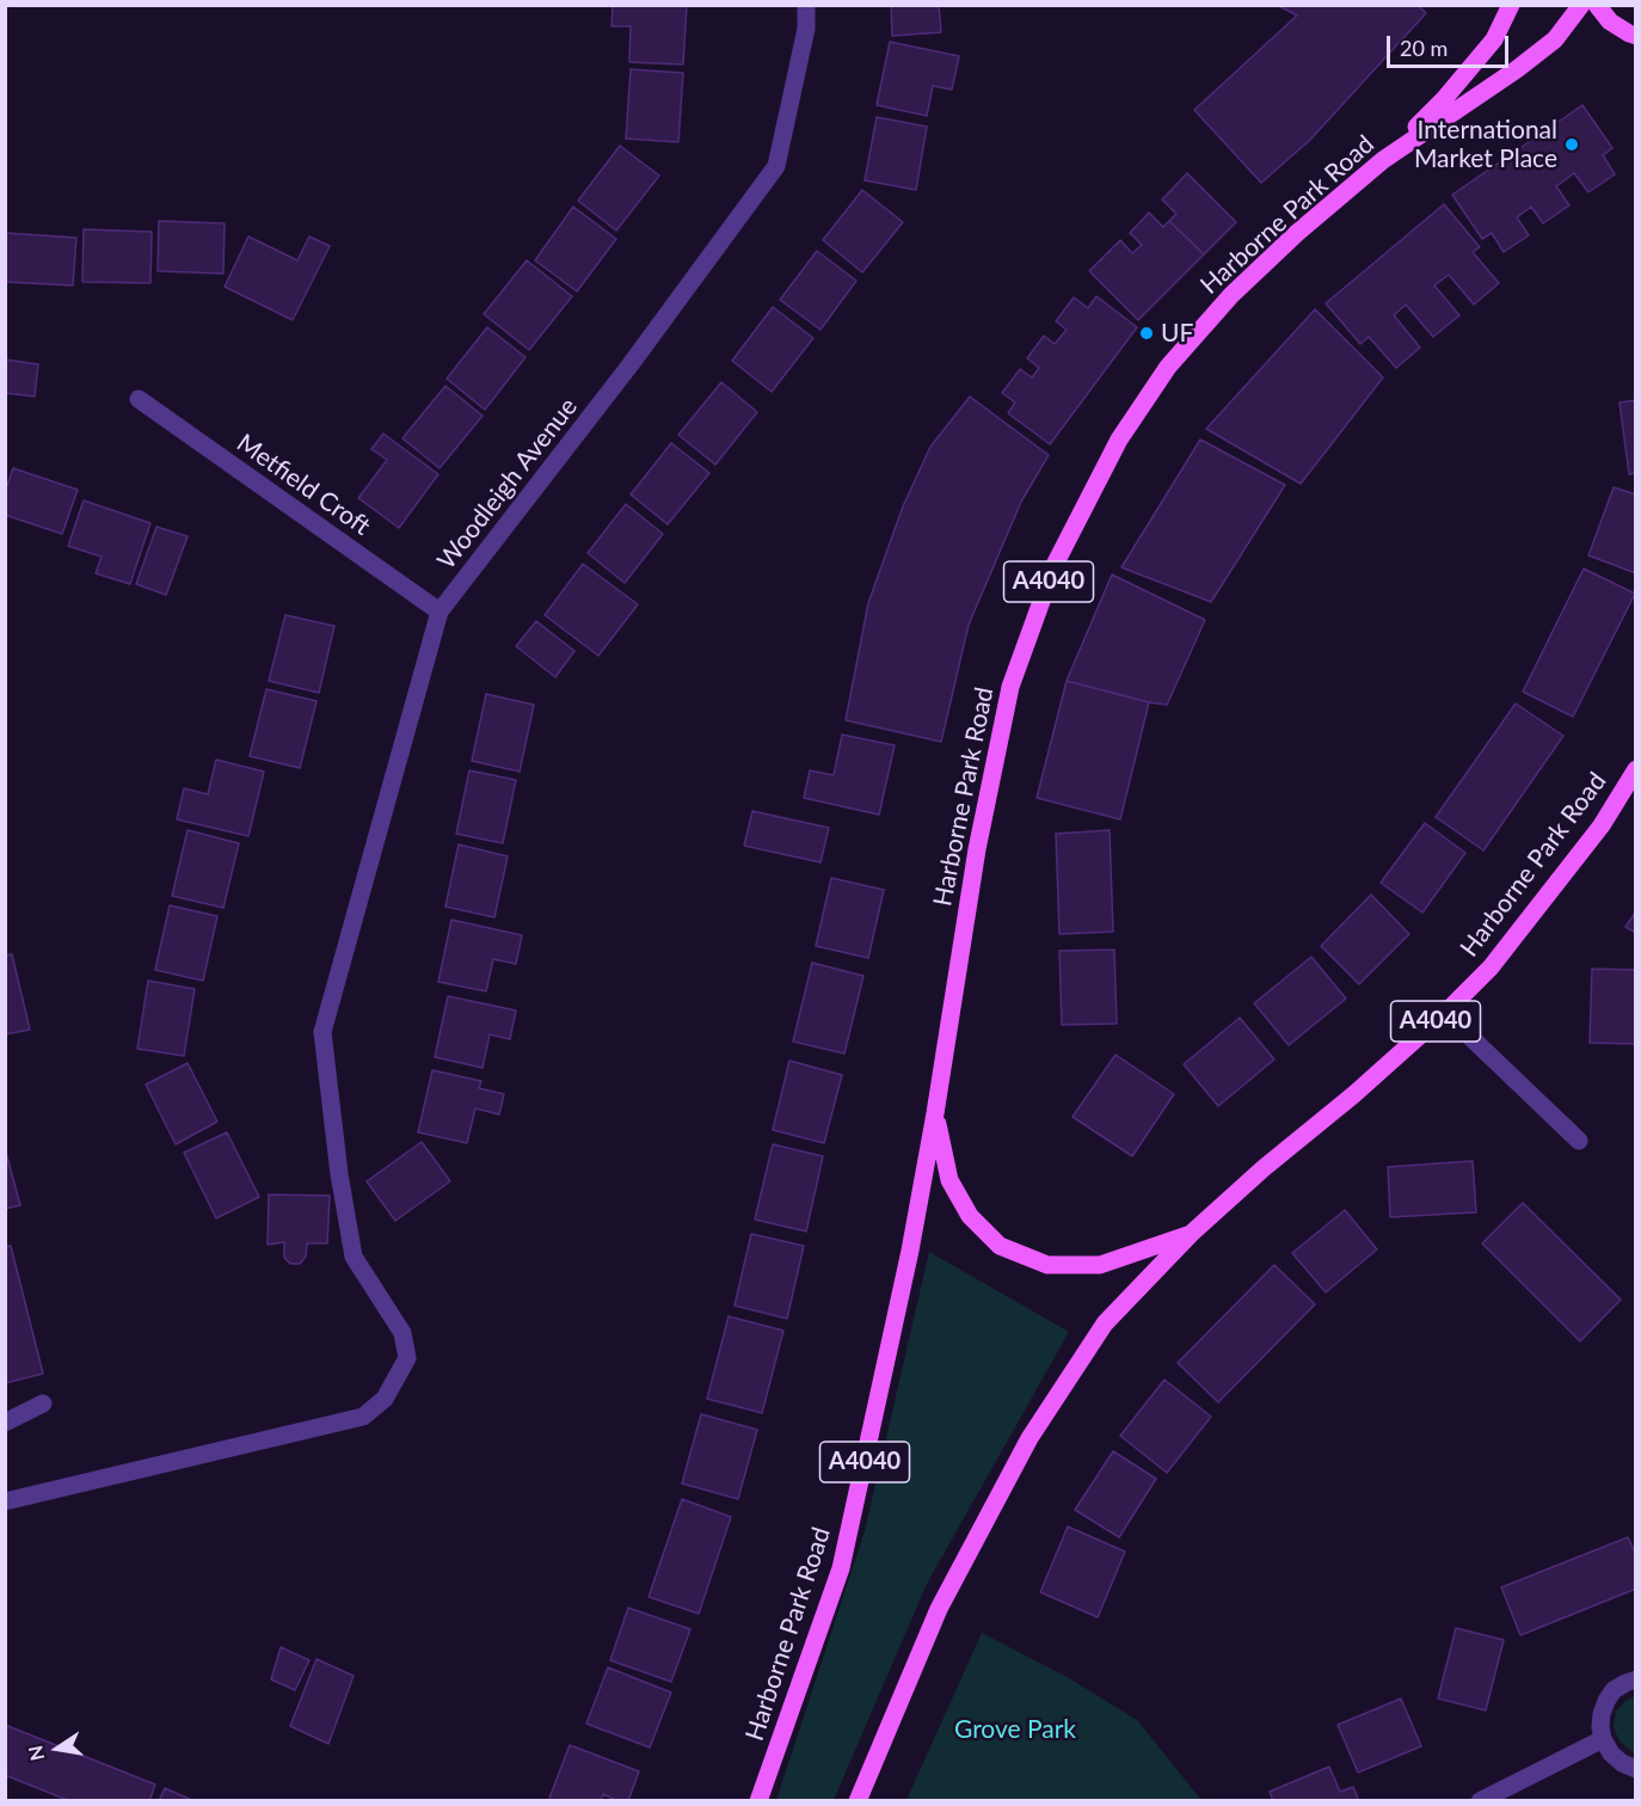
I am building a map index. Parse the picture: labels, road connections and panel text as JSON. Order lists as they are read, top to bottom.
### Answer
{
  "streets": {
    "main road": ["Harborne Park Road", "A4040"],
    "street": ["Woodleigh Avenue", "Metfield Croft"]
  },
  "crossings": [
    ["Harborne Park Road", "A4040"],
    ["Woodleigh Avenue", "Metfield Croft"]
  ],
  "parks": ["Grove Park"],
  "places": ["International Market Place", "UF"],
  "scale_bar": "20 m",
  "north": "left"
}
